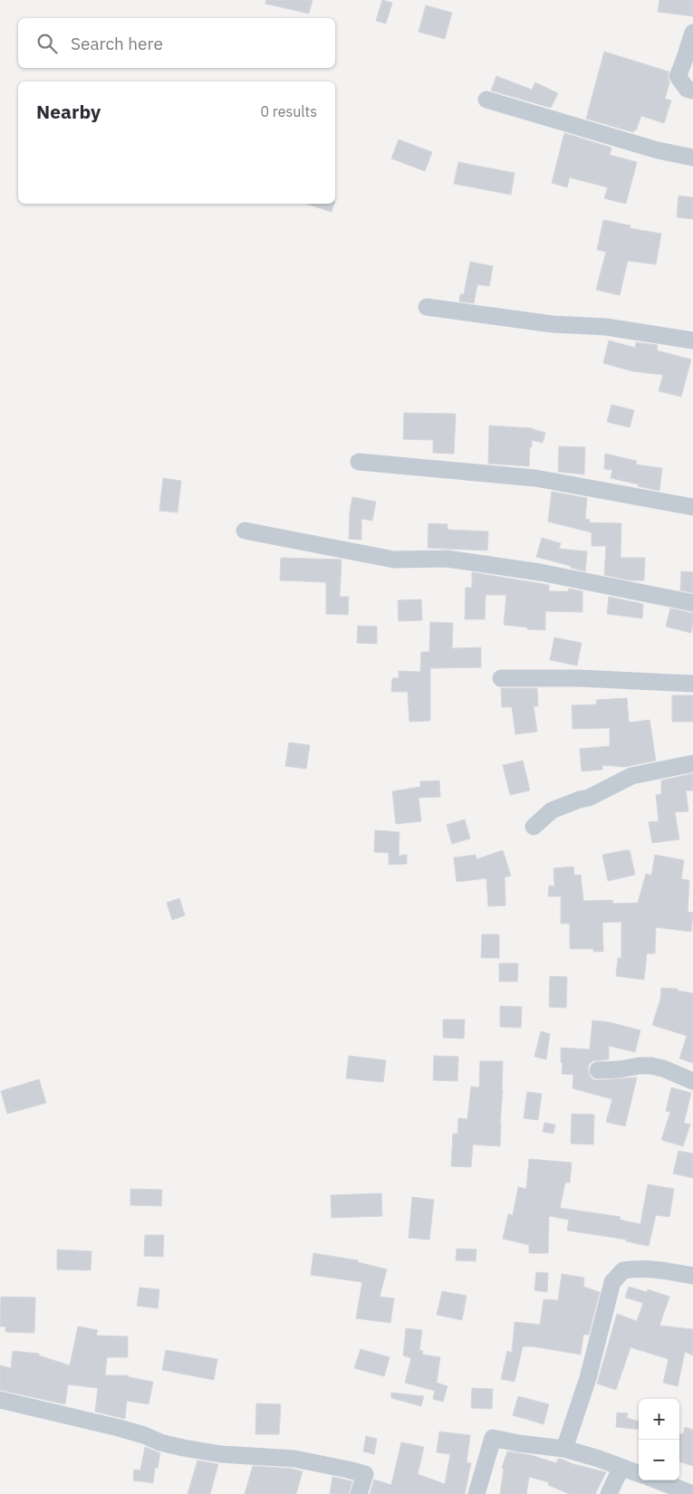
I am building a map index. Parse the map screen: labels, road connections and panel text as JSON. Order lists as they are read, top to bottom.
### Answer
{
  "page": {
    "search": "Search here",
    "heading": ["Nearby", "0 results"],
    "map_buttons": ["+", "−"]
  }
}
